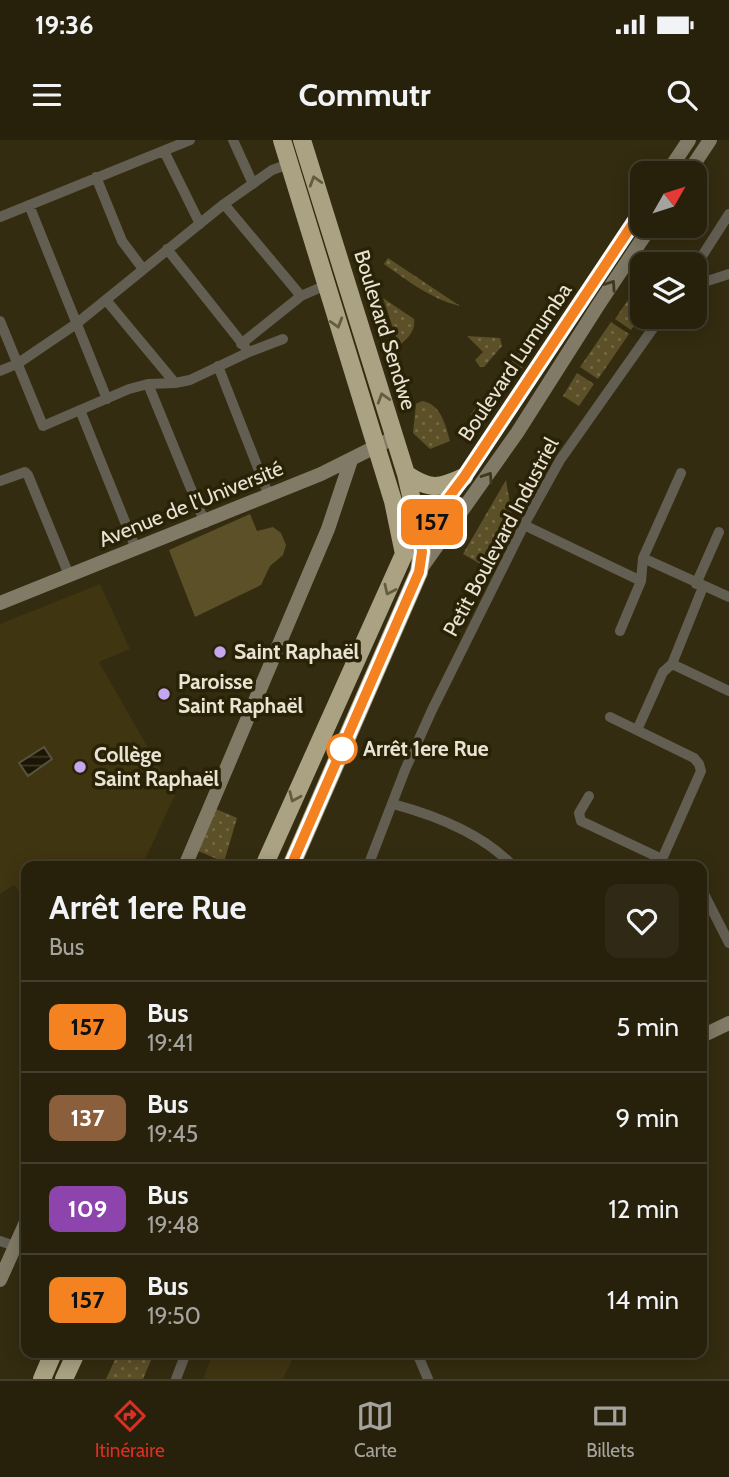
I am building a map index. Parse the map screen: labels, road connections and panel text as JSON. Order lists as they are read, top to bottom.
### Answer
{
  "streets": {
    "highway": ["Boulevard Sendwe", "Boulevard Lumumba"],
    "main road": ["Avenue de l’Université"],
    "street": ["Petit Boulevard Industriel"]
  },
  "crossings": [
    ["Boulevard Sendwe", "Boulevard Lumumba"],
    ["Boulevard Sendwe", "Avenue de l’Université"]
  ],
  "places": [
    "Saint Raphaël",
    "Paroisse Saint Raphaël",
    "Arrêt 1ere Rue",
    "Collège Saint Raphaël"
  ],
  "lines": ["bus line 157"],
  "north": "top right",
  "page": {
    "status": "19:36",
    "header": "Commutr",
    "on_map": "157",
    "heading": ["Arrêt 1ere Rue", "Bus"],
    "list": [
      {
        "mark": "157",
        "name": "Bus",
        "note": "19:41",
        "value": "5 min"
      },
      {
        "mark": "137",
        "name": "Bus",
        "note": "19:45",
        "value": "9 min"
      },
      {
        "mark": "109",
        "name": "Bus",
        "note": "19:48",
        "value": "12 min"
      },
      {
        "mark": "157",
        "name": "Bus",
        "note": "19:50",
        "value": "14 min"
      }
    ],
    "tabs": ["Itinéraire", "Carte", "Billets"]
  }
}
